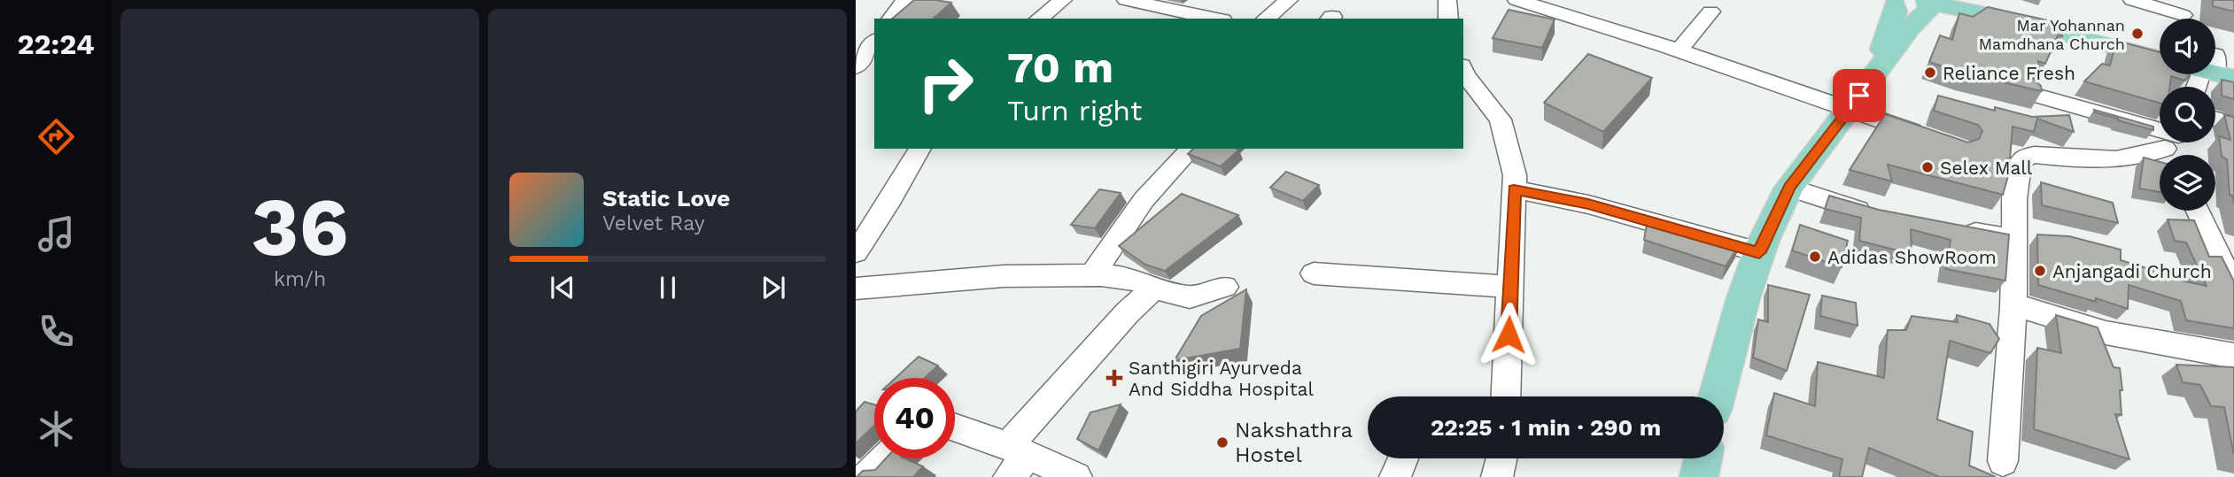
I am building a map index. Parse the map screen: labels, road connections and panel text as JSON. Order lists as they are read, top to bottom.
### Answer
{
  "places": {
    "other": [
      "Mar Yohannan Mamdhana Church",
      "Reliance Fresh",
      "Selex Mall",
      "Adidas ShowRoom",
      "Anjangadi Church",
      "Nakshathra Hostel"
    ],
    "health": ["Santhigiri Ayurveda And Siddha Hospital"]
  },
  "page": {
    "tabs": "22:24",
    "tile": ["36", "km/h"],
    "turn": ["70 m", "Turn right"],
    "song": ["Static Love", "Velvet Ray"],
    "limit": "40",
    "trip": "22:25 · 1 min · 290 m"
  }
}
